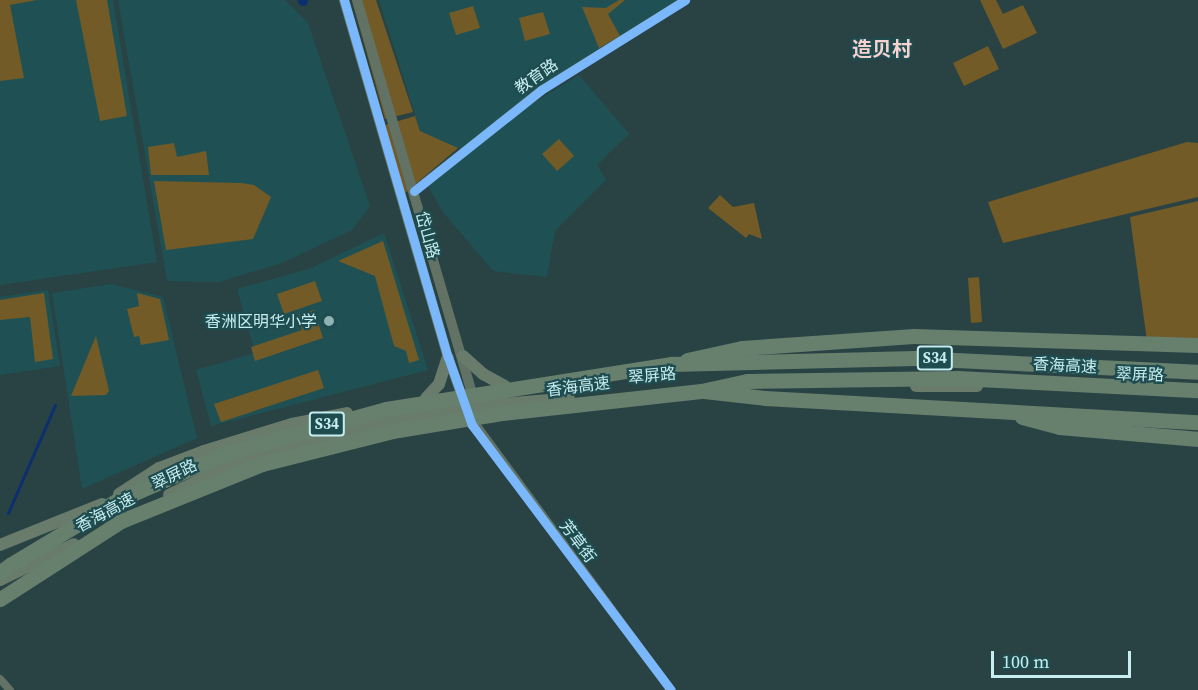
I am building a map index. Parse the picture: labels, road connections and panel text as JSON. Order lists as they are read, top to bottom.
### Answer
{
  "streets": {
    "highway": ["S34", "香海高速"],
    "main road": ["翠屏路"],
    "street": ["教育路", "岱山路", "芳草街"]
  },
  "crossings": [
    ["教育路", "岱山路"],
    ["岱山路", "翠屏路"],
    ["岱山路", "芳草街"],
    ["香海高速", "翠屏路"],
    ["翠屏路", "芳草街"]
  ],
  "districts": ["造贝村"],
  "places": ["香洲区明华小学"],
  "scale_bar": "100 m"
}
